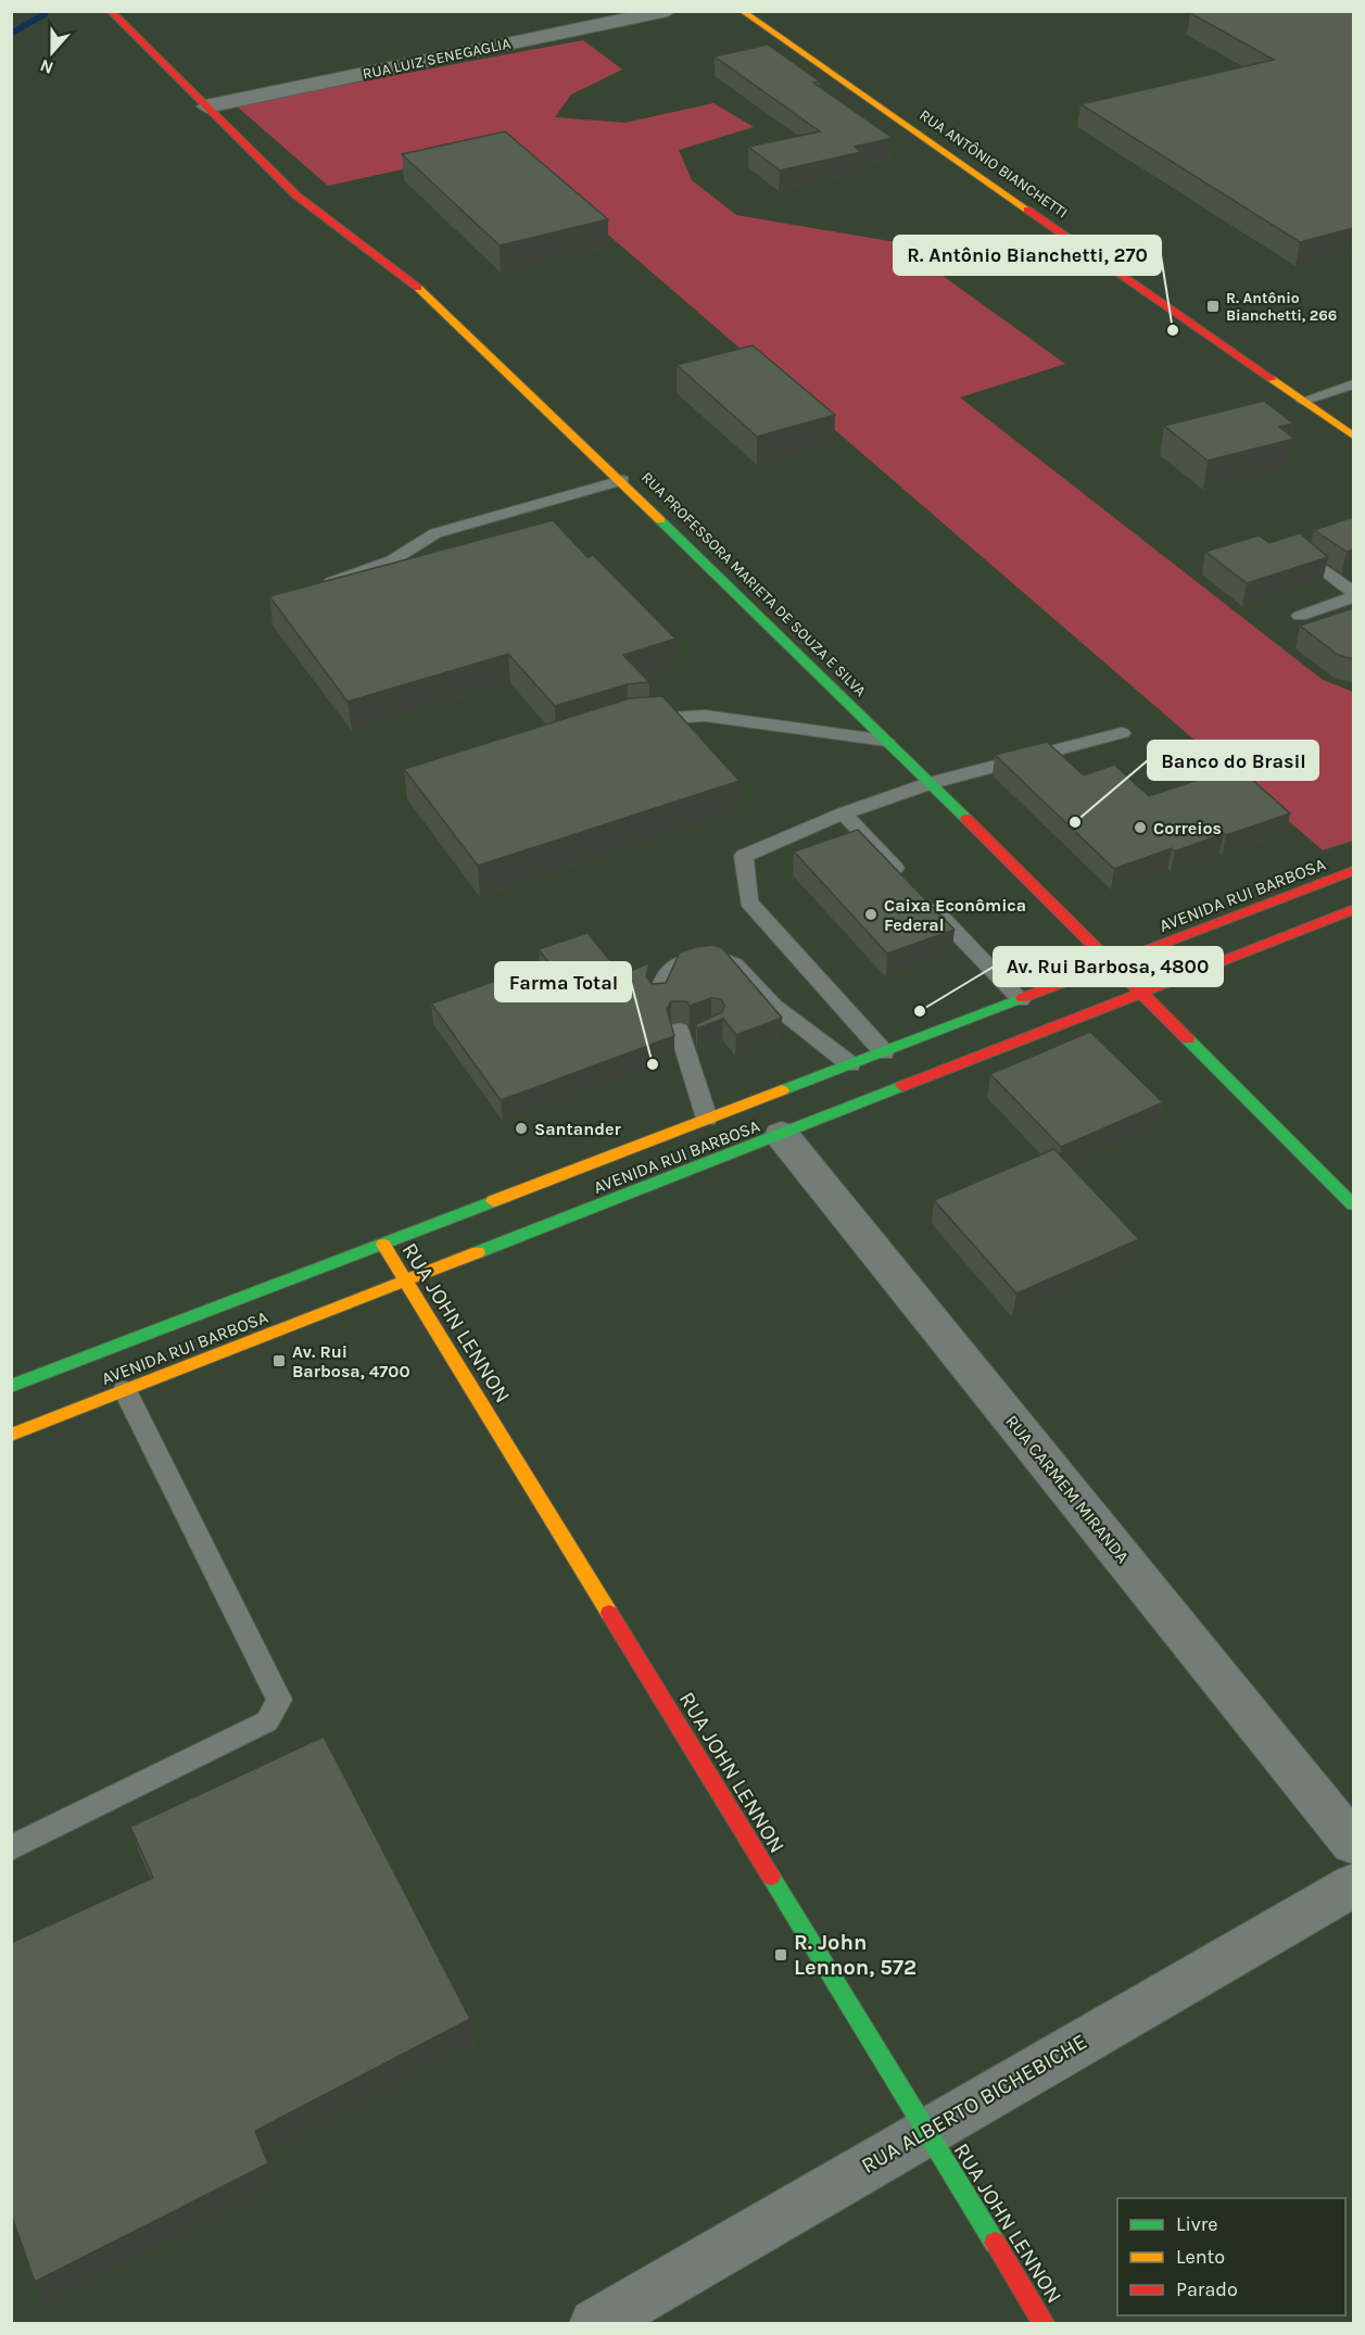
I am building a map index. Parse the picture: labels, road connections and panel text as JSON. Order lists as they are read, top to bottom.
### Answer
{
  "streets": {
    "street": [
      "RUA LUIZ SENEGAGLIA",
      "RUA ANTÔNIO BIANCHETTI",
      "RUA PROFESSORA MARIETA DE SOUZA E SILVA",
      "AVENIDA RUI BARBOSA",
      "RUA JOHN LENNON",
      "RUA CARMEM MIRANDA",
      "RUA ALBERTO BICHEBICHE"
    ]
  },
  "crossings": [
    ["RUA LUIZ SENEGAGLIA", "RUA PROFESSORA MARIETA DE SOUZA E SILVA"],
    ["RUA PROFESSORA MARIETA DE SOUZA E SILVA", "AVENIDA RUI BARBOSA"],
    ["AVENIDA RUI BARBOSA", "RUA JOHN LENNON"],
    ["AVENIDA RUI BARBOSA", "RUA CARMEM MIRANDA"],
    ["RUA JOHN LENNON", "RUA ALBERTO BICHEBICHE"]
  ],
  "places": {
    "transit": ["R. Antônio Bianchetti, 266", "Av. Rui Barbosa, 4700", "R. John Lennon, 572"],
    "other": [
      "R. Antônio Bianchetti, 270",
      "Banco do Brasil",
      "Correios",
      "Caixa Econômica Federal",
      "Av. Rui Barbosa, 4800",
      "Farma Total",
      "Santander"
    ]
  },
  "legend": ["Livre", "Lento", "Parado"],
  "north": "bottom"
}
